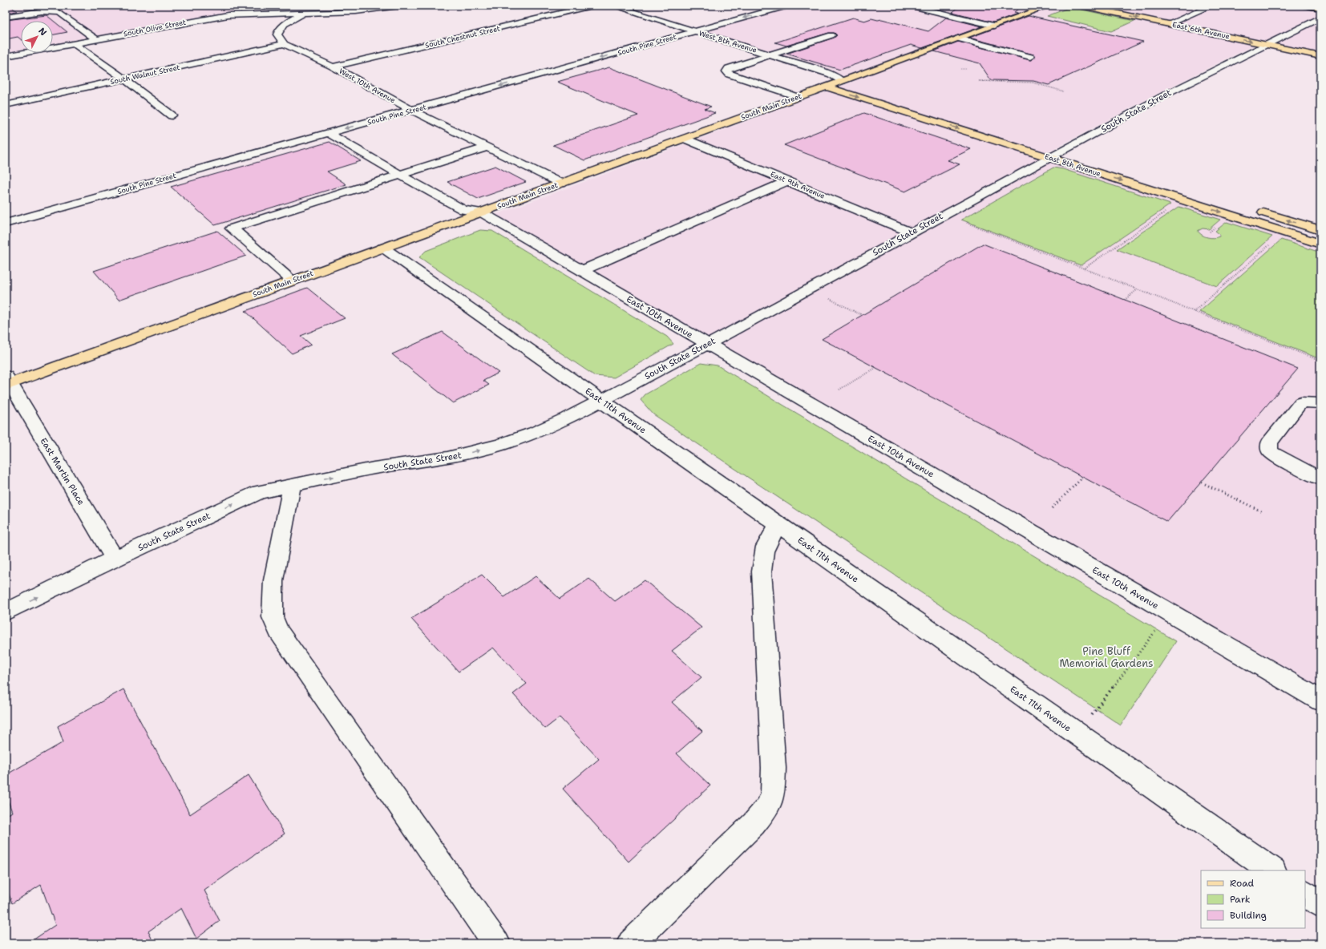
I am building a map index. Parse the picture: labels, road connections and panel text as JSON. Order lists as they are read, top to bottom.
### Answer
{
  "streets": {
    "main road": ["East 6th Avenue", "South Main Street", "East 8th Avenue"],
    "street": [
      "South Olive Street",
      "South Chestnut Street",
      "West 8th Avenue",
      "South Pine Street",
      "South Walnut Street",
      "West 10th Avenue",
      "South State Street",
      "East 9th Avenue",
      "East 10th Avenue",
      "East 11th Avenue",
      "East Martin Place"
    ]
  },
  "crossings": [
    ["East 6th Avenue", "South State Street"],
    ["South Chestnut Street", "West 10th Avenue"],
    ["West 8th Avenue", "South Pine Street"],
    ["West 8th Avenue", "South Main Street"],
    ["South Pine Street", "West 10th Avenue"],
    ["South Walnut Street", "West 10th Avenue"],
    ["West 10th Avenue", "South Main Street"],
    ["South Main Street", "East 8th Avenue"],
    ["South Main Street", "East 9th Avenue"],
    ["South Main Street", "East 10th Avenue"],
    ["South Main Street", "East 11th Avenue"],
    ["South Main Street", "East Martin Place"],
    ["South State Street", "East 8th Avenue"],
    ["South State Street", "East 9th Avenue"],
    ["South State Street", "East 10th Avenue"],
    ["South State Street", "East 11th Avenue"],
    ["South State Street", "East Martin Place"]
  ],
  "one_way": ["East 6th Avenue", "South State Street", "East 8th Avenue"],
  "parks": ["Pine Bluff Memorial Gardens"],
  "legend": ["Road", "Park", "Building"],
  "north": "top right"
}
